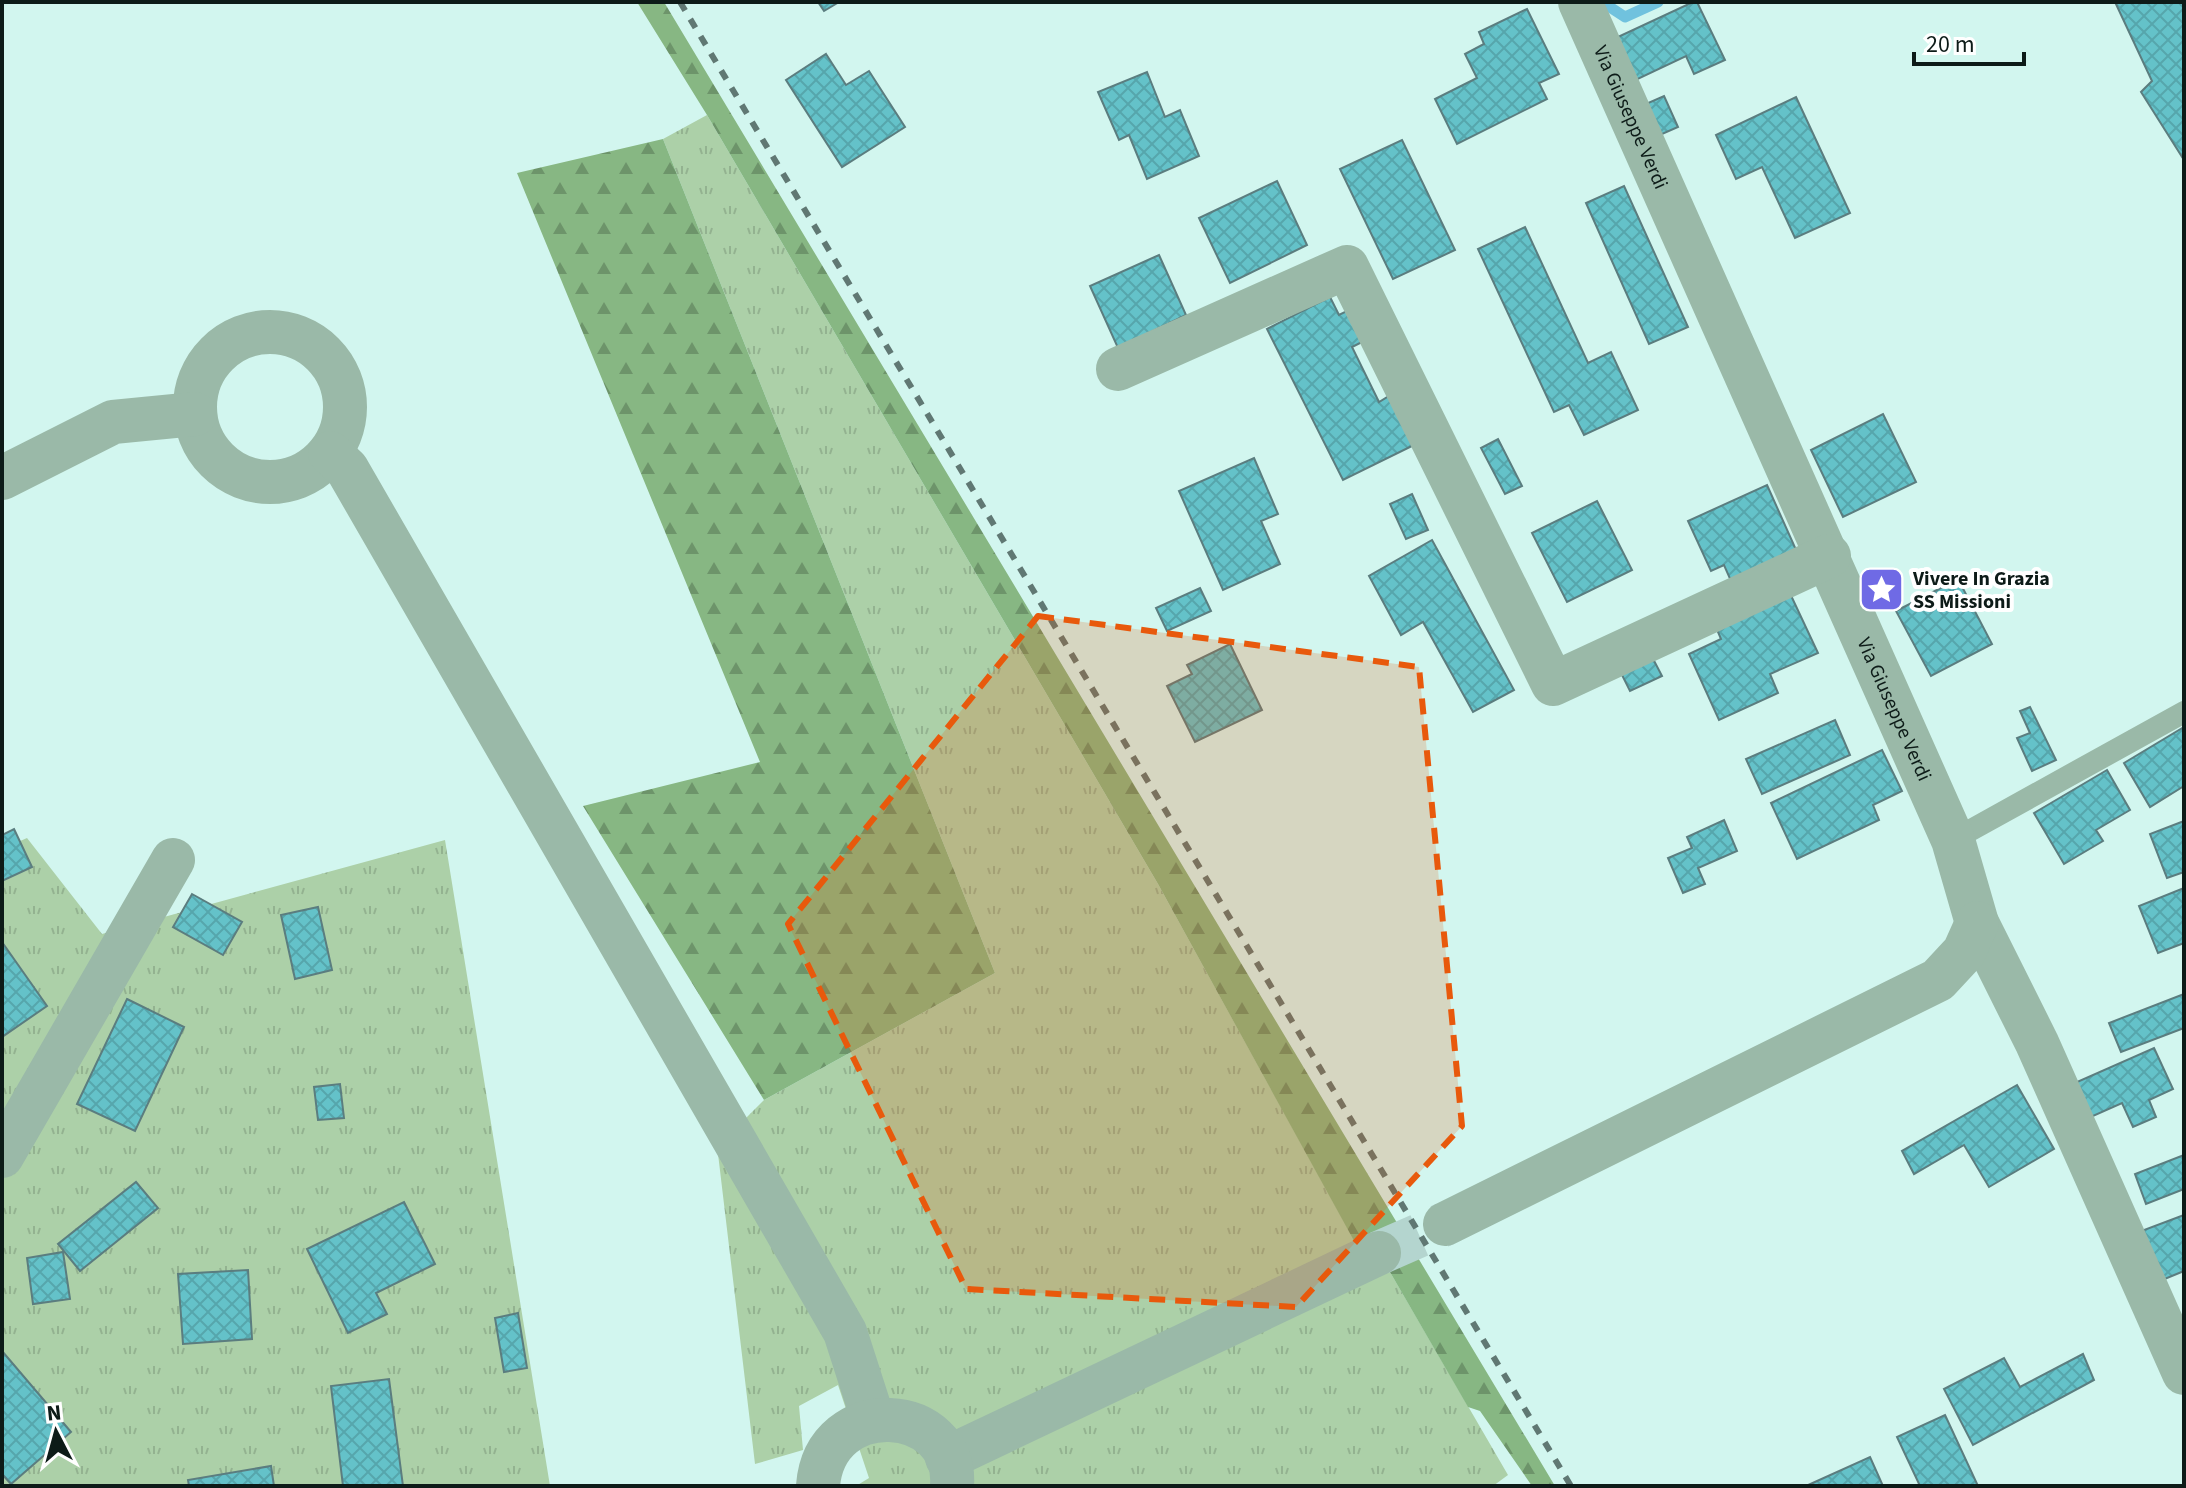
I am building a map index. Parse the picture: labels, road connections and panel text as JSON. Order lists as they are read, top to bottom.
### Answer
{
  "streets": {
    "street": ["Via Giuseppe Verdi"]
  },
  "places": {
    "place": ["Vivere In Grazia SS Missioni"]
  },
  "scale_bar": "20 m",
  "north": "top"
}
